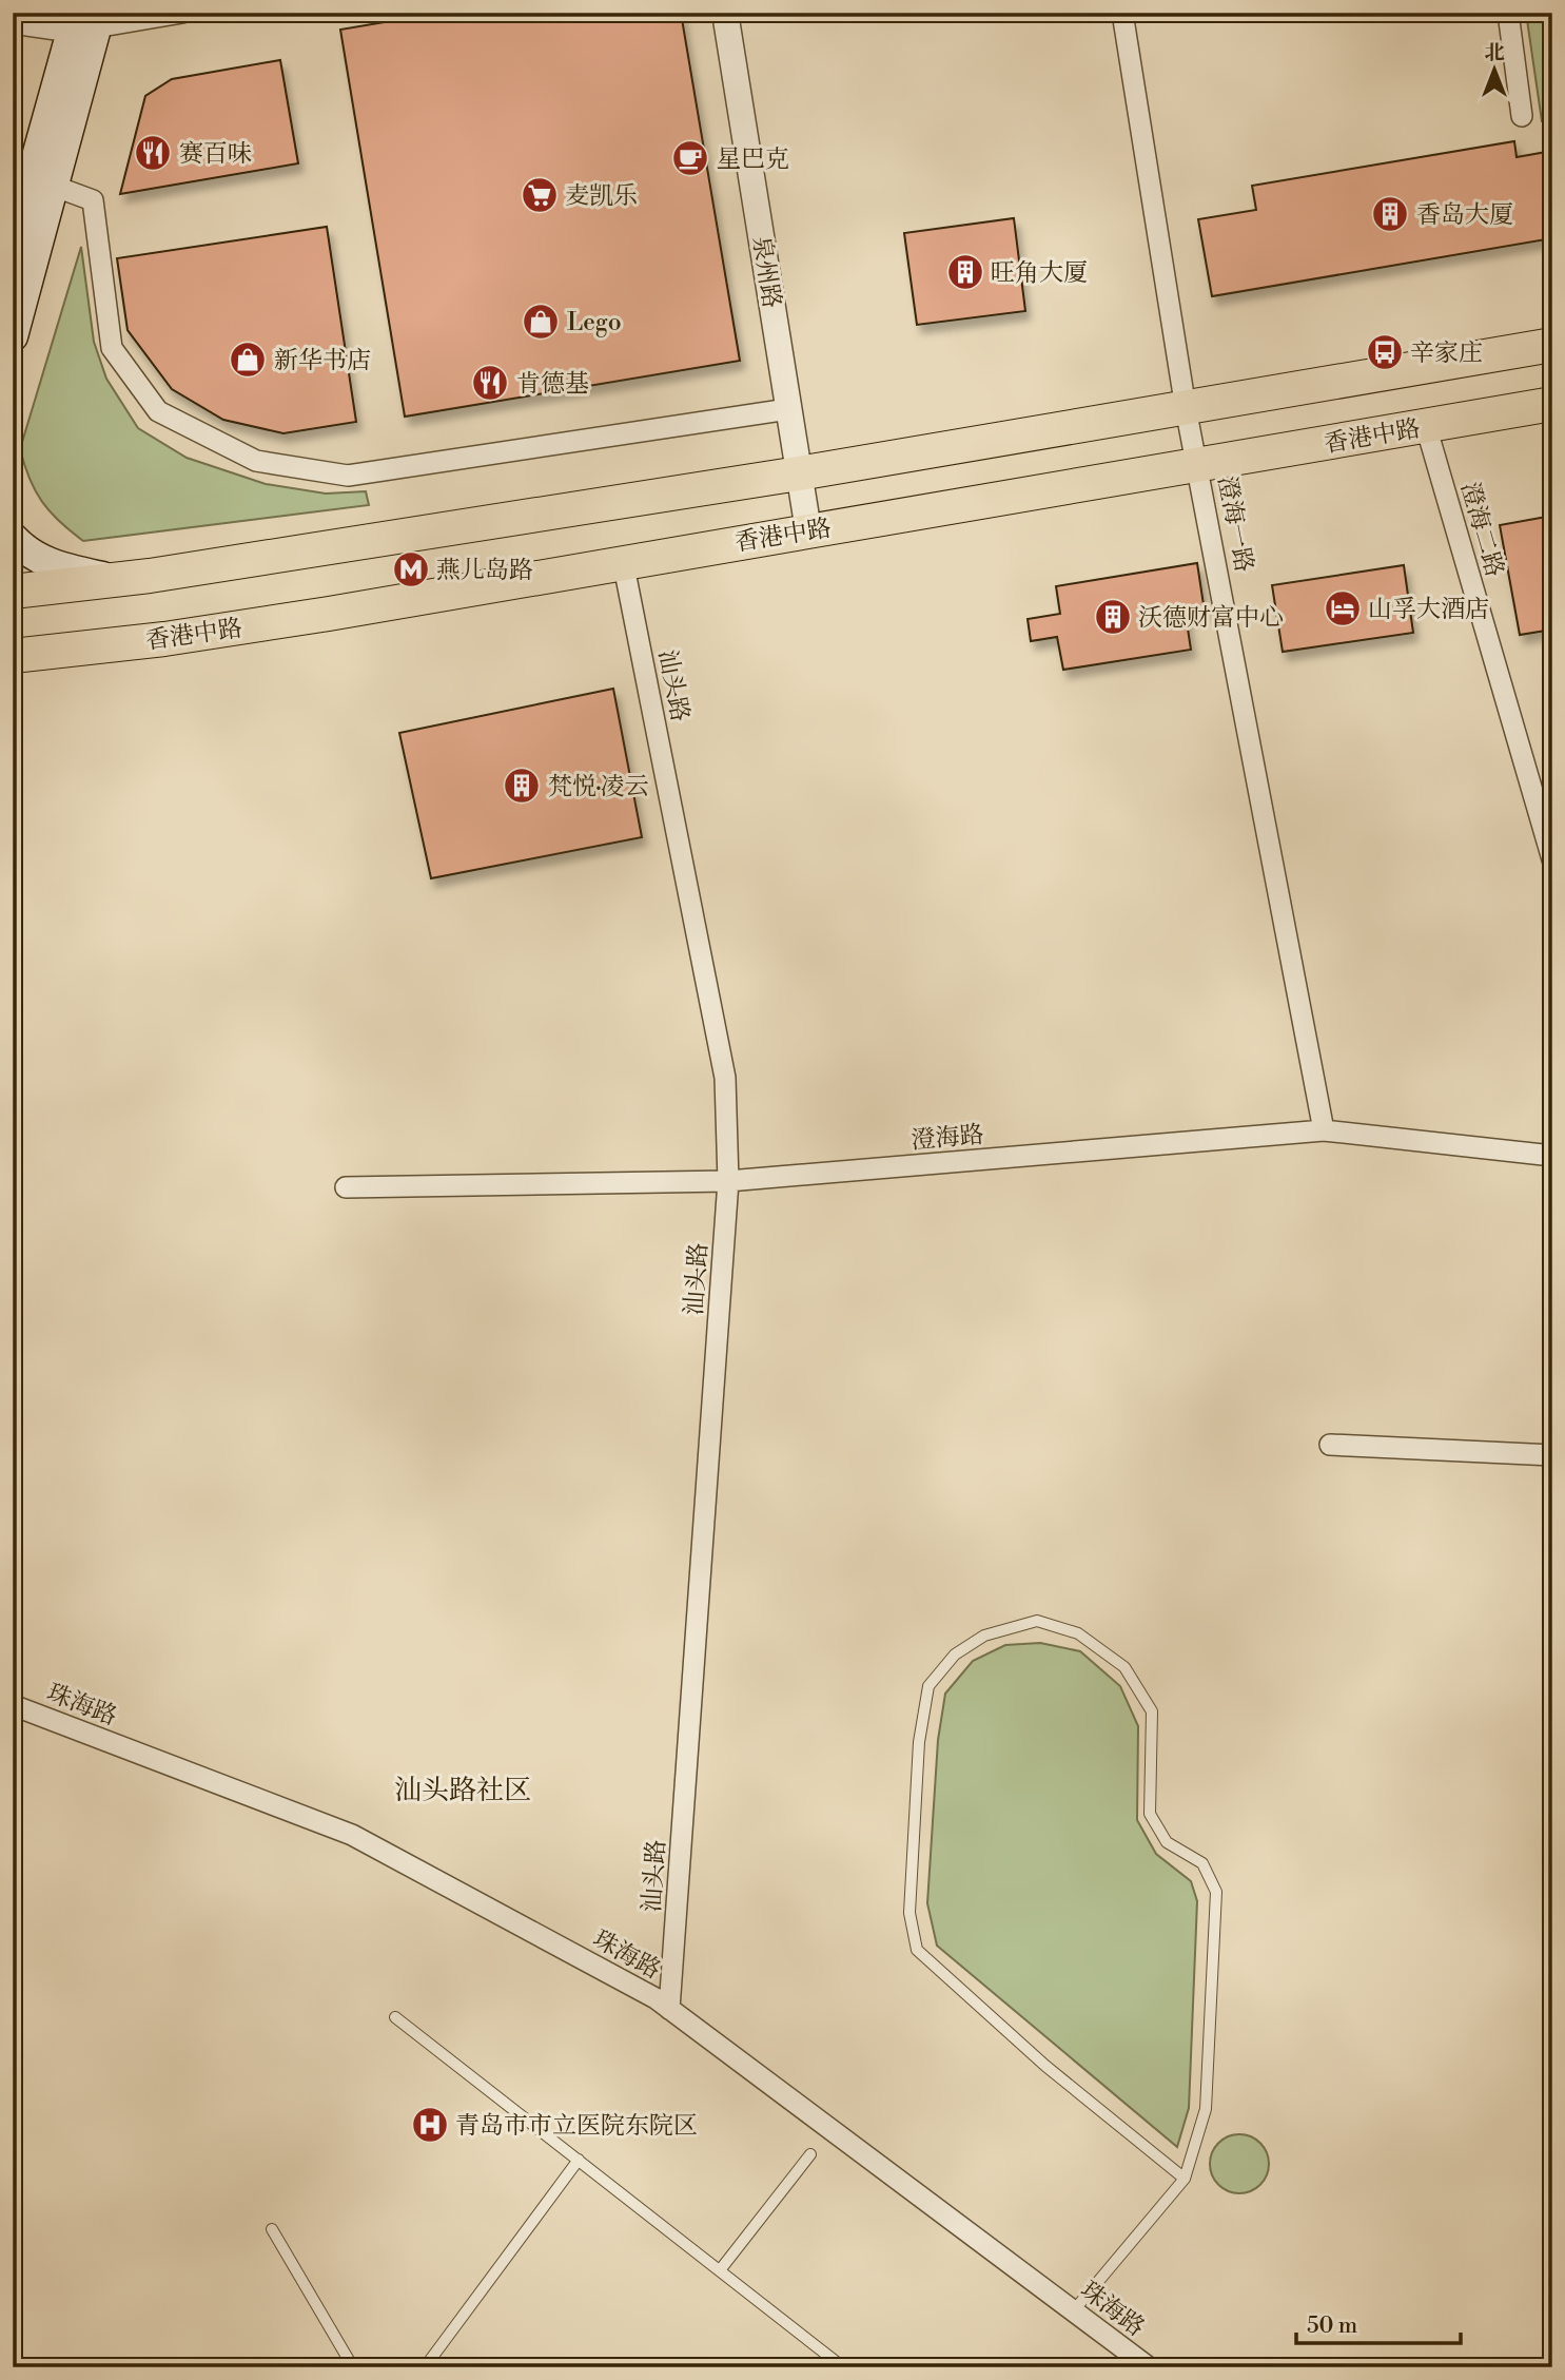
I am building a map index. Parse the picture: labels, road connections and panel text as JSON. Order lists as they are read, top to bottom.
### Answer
{
  "streets": {
    "main road": ["香港中路"],
    "street": [
      "泉州路",
      "澄海一路",
      "澄海二路",
      "汕头路",
      "澄海路",
      "珠海路"
    ]
  },
  "crossings": [
    ["泉州路", "香港中路"],
    ["香港中路", "澄海一路"],
    ["香港中路", "澄海二路"],
    ["香港中路", "汕头路"],
    ["澄海一路", "澄海路"],
    ["汕头路", "澄海路"],
    ["汕头路", "珠海路"]
  ],
  "districts": ["汕头路社区"],
  "places": {
    "restaurant": ["赛百味", "肯德基"],
    "cafe": ["星巴克"],
    "supermarket": ["麦凯乐"],
    "building": [
      "香岛大厦",
      "旺角大厦",
      "沃德财富中心",
      "梵悦·凌云"
    ],
    "shop": ["Lego", "新华书店"],
    "bus stop": ["辛家庄"],
    "metro station": ["燕儿岛路"],
    "hotel": ["山孚大酒店"],
    "hospital": ["青岛市市立医院东院区"]
  },
  "scale_bar": "50 m",
  "north": "top"
}
